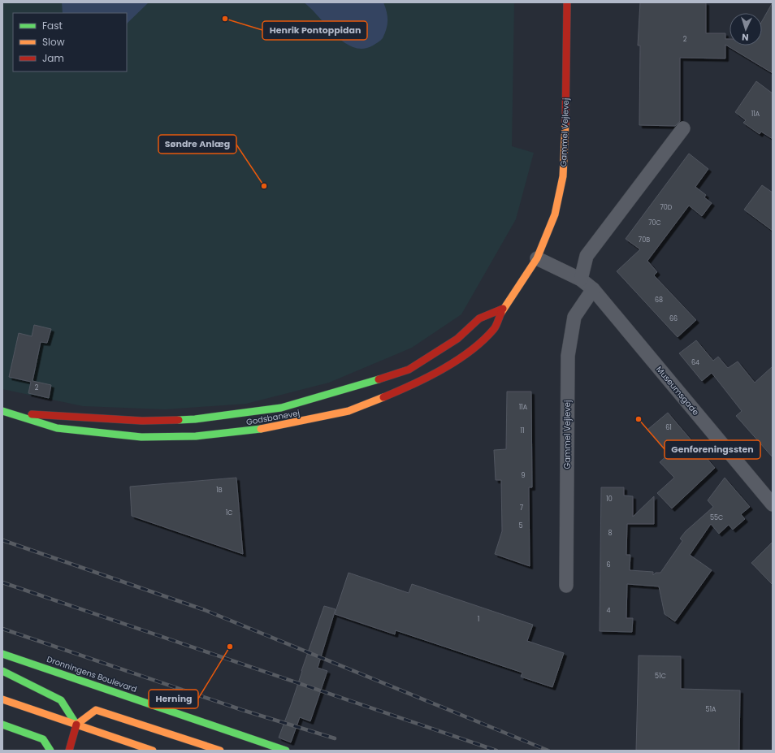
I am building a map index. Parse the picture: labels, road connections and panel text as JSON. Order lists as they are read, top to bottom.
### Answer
{
  "streets": {
    "street": [
      "Gammel Vejlevej",
      "Museumsgade",
      "Godsbanevej",
      "Dronningens Boulevard"
    ]
  },
  "crossings": [
    ["Gammel Vejlevej", "Museumsgade"],
    ["Gammel Vejlevej", "Godsbanevej"],
    ["Museumsgade", "Godsbanevej"]
  ],
  "places": [
    "Henrik Pontoppidan",
    "Søndre Anlæg",
    "Genforeningssten",
    "Herning"
  ],
  "house_numbers": [
    "2",
    "11A",
    "70D",
    "70C",
    "70B",
    "68",
    "66",
    "64",
    "2",
    "11A",
    "61",
    "11",
    "9",
    "1B",
    "10",
    "7",
    "1C",
    "55C",
    "5",
    "8",
    "6",
    "4",
    "1",
    "51C",
    "51A"
  ],
  "legend": ["Fast", "Slow", "Jam"],
  "north": "bottom"
}
